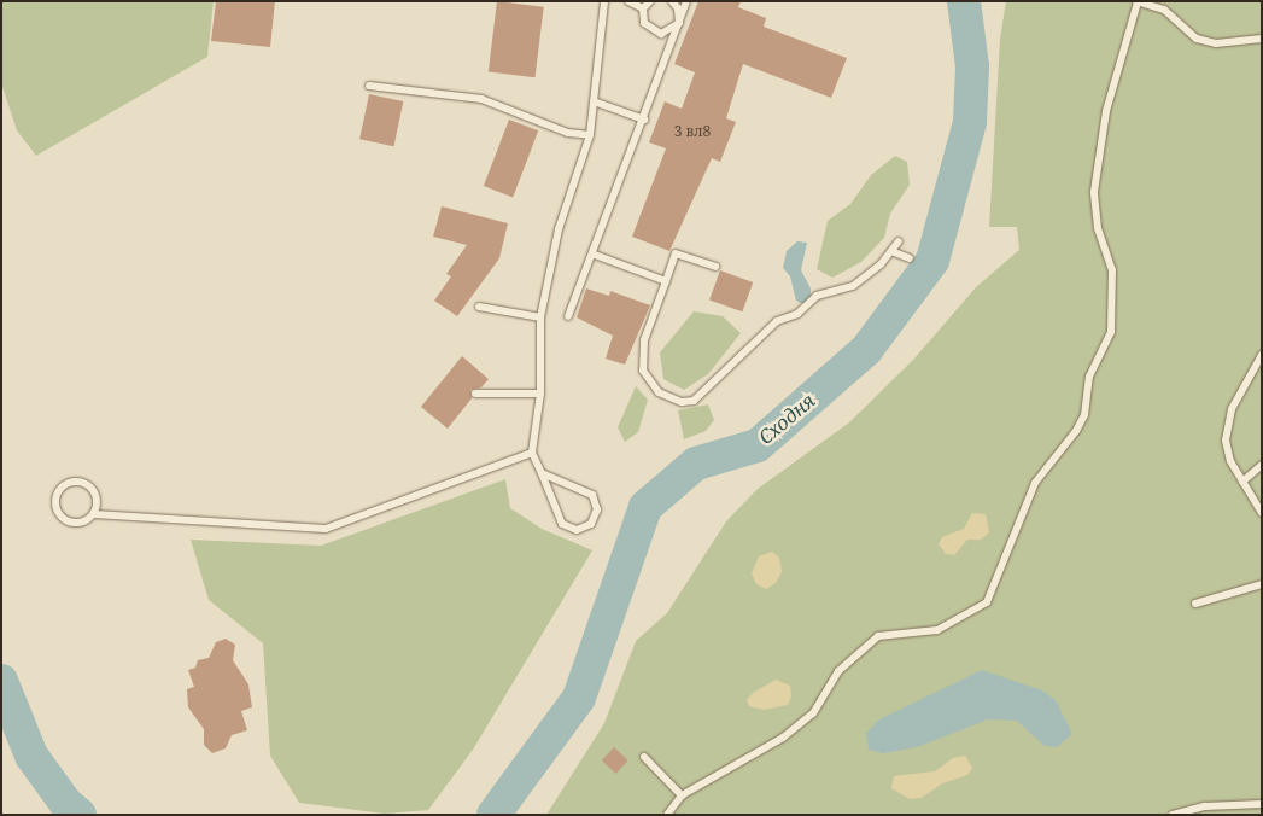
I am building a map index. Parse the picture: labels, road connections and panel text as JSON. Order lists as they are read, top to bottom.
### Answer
{
  "water": ["Сходня"],
  "house_numbers": ["3 вл8"]
}
